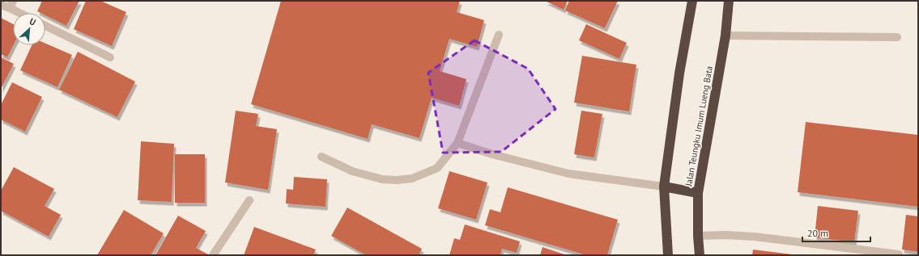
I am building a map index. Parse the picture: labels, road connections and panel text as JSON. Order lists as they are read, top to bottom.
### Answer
{
  "streets": {
    "highway": ["Jalan Teungku Imum Lueng Bata"]
  },
  "scale_bar": "20 m",
  "north": "top right"
}
